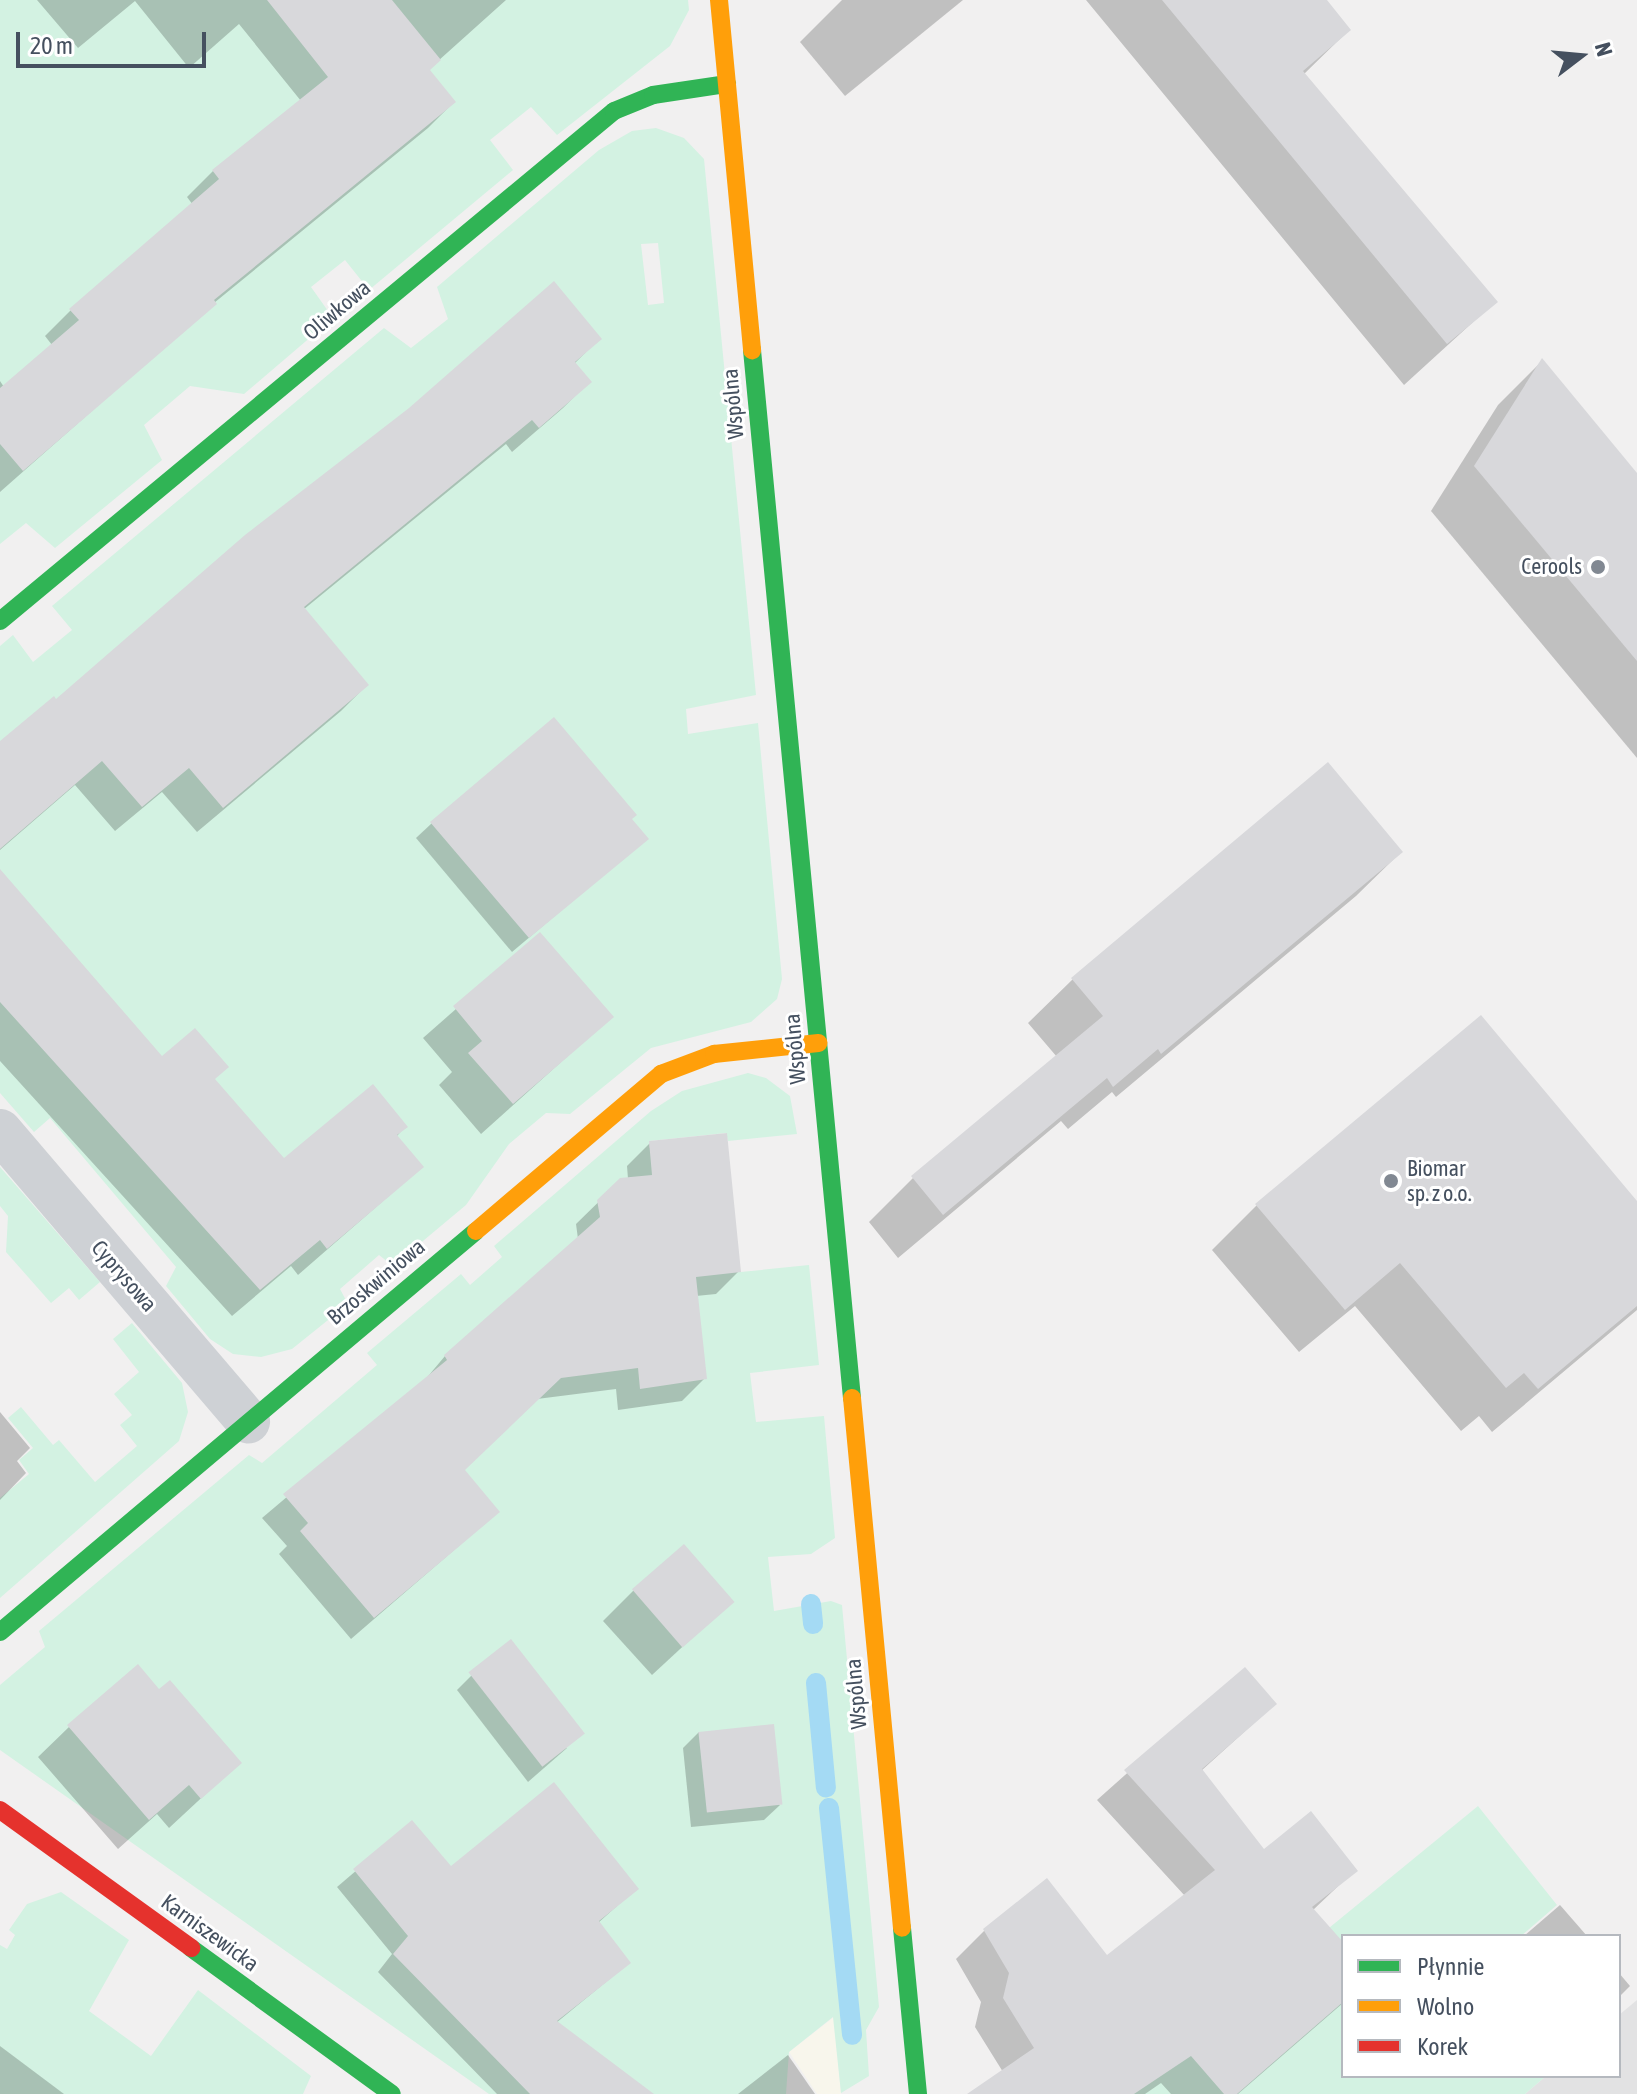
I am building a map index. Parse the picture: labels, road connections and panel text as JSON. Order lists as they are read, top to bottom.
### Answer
{
  "streets": {
    "street": [
      "Oliwkowa",
      "Wspólna",
      "Cyprysowa",
      "Brzoskwiniowa",
      "Karniszewicka"
    ]
  },
  "crossings": [
    ["Oliwkowa", "Wspólna"],
    ["Wspólna", "Brzoskwiniowa"],
    ["Cyprysowa", "Brzoskwiniowa"]
  ],
  "places": ["Cerools", "Biomar sp. z o.o."],
  "legend": ["Płynnie", "Wolno", "Korek"],
  "scale_bar": "20 m",
  "north": "right"
}
